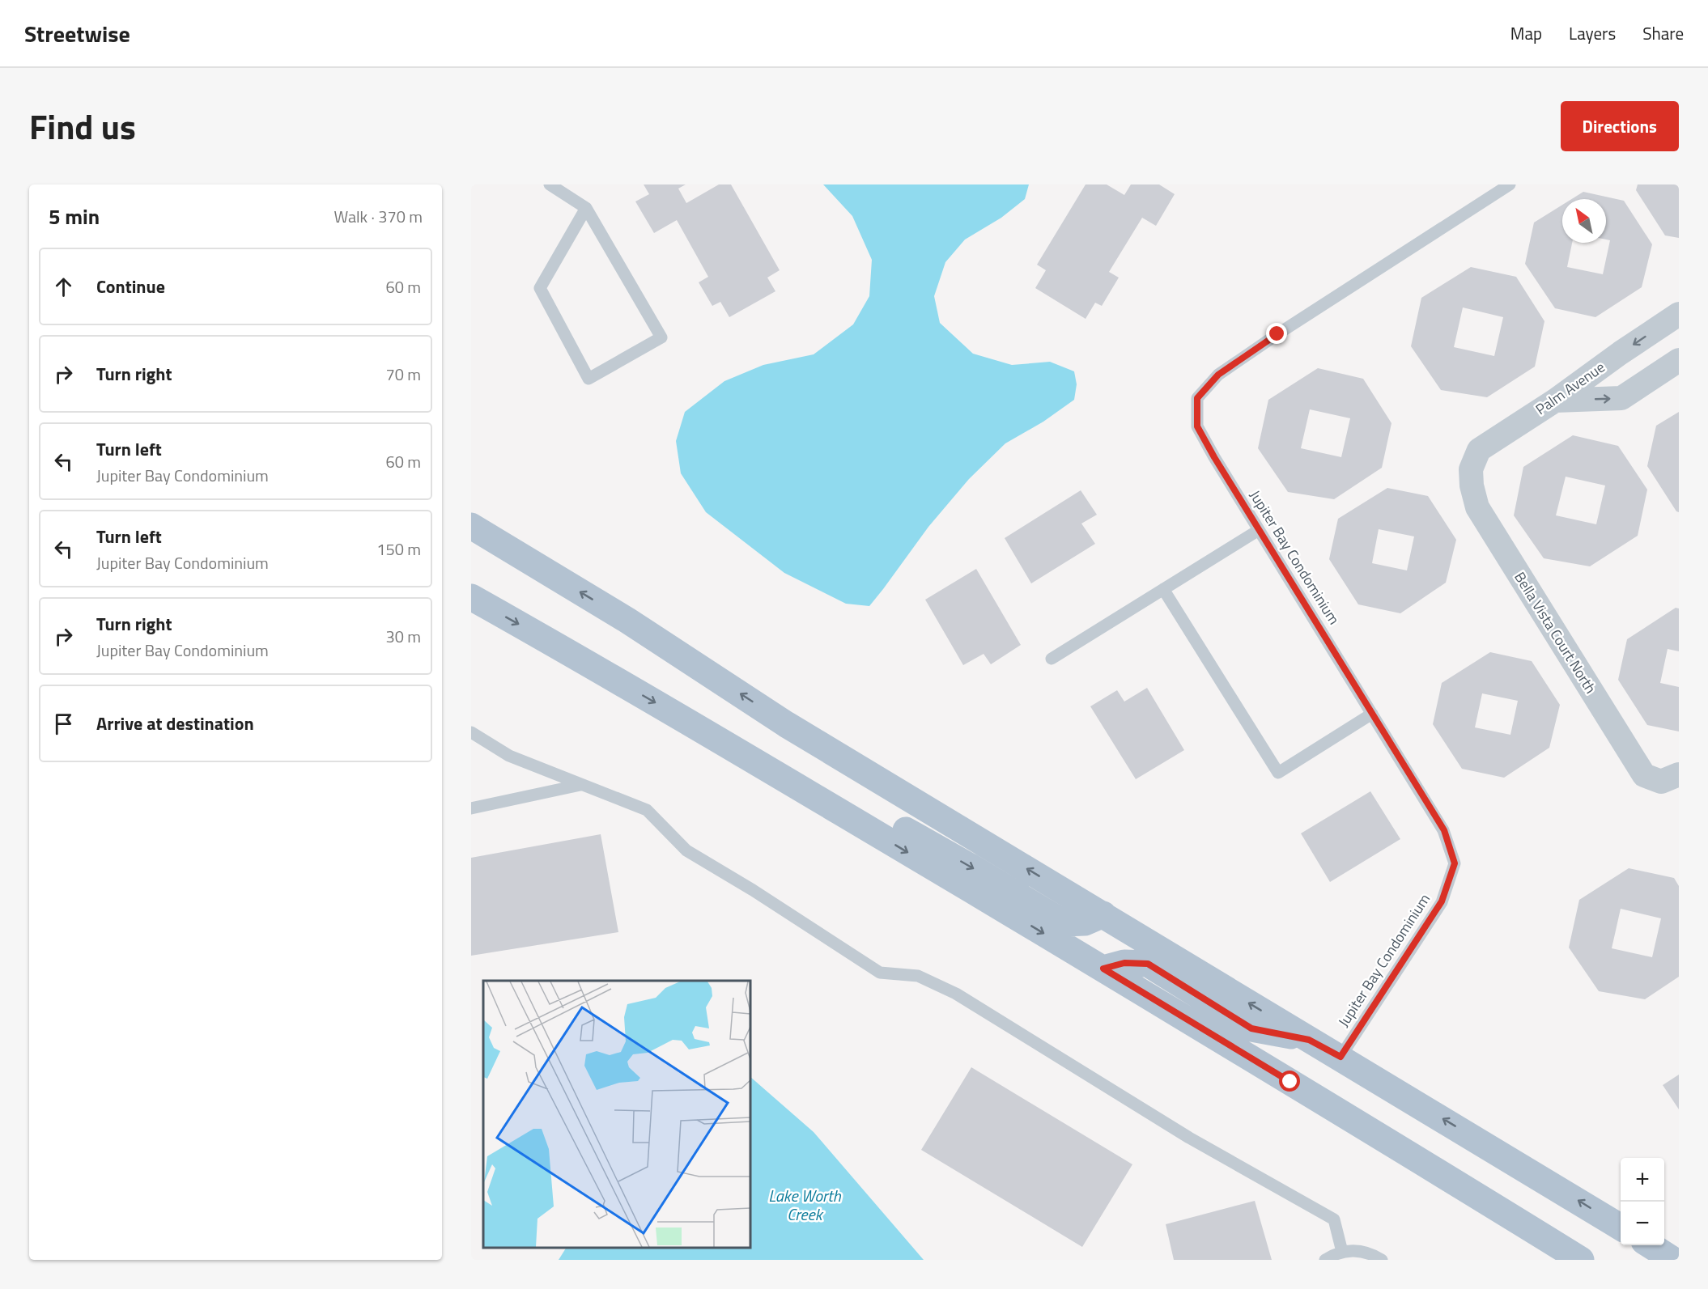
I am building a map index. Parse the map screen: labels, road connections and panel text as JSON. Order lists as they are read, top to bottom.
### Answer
{
  "streets": {
    "street": ["Palm Avenue", "Bella Vista Court North"],
    "lane": ["Jupiter Bay Condominium"]
  },
  "crossings": [
    ["Palm Avenue", "Bella Vista Court North"]
  ],
  "water": ["Lake Worth Creek"],
  "north": "top left",
  "page": {
    "header": "Streetwise",
    "nav": ["Map", "Layers", "Share"],
    "title": "Find us",
    "buttons": "Directions",
    "heading": ["5 min", "Walk · 370 m"],
    "list": [
      ["Continue", "60 m"],
      ["Turn right", "70 m"],
      ["Turn left", "Jupiter Bay Condominium", "60 m"],
      ["Turn left", "Jupiter Bay Condominium", "150 m"],
      ["Turn right", "Jupiter Bay Condominium", "30 m"],
      "Arrive at destination"
    ],
    "map_buttons": ["+", "−"]
  }
}
